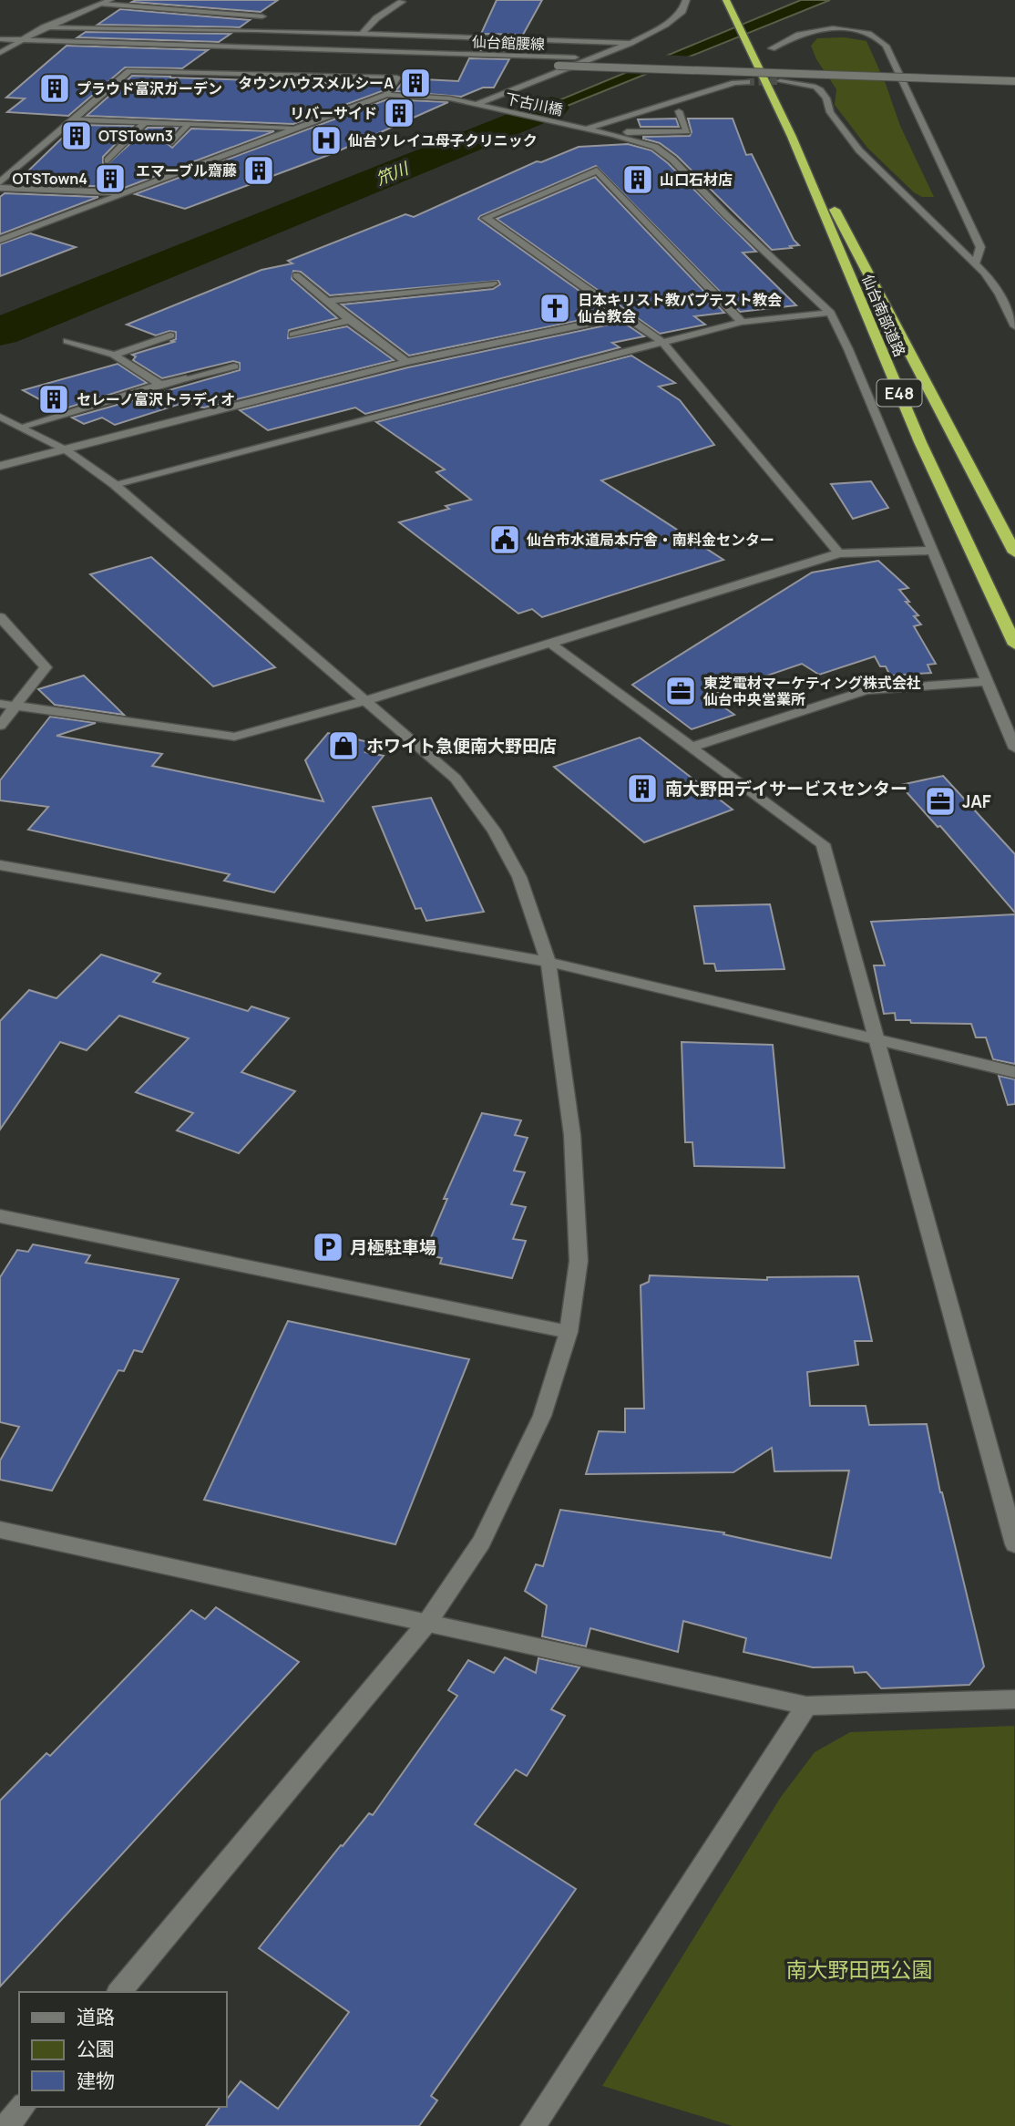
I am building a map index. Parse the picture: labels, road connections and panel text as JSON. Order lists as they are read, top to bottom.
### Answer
{
  "streets": {
    "highway": ["仙台南部道路", "E48"],
    "street": ["仙台館腰線", "下古川橋"]
  },
  "water": ["笊川"],
  "parks": ["南大野田西公園"],
  "places": {
    "building": [
      "タウンハウスメルシーA",
      "プラウド富沢ガーデン",
      "リバーサイド",
      "OTSTown3",
      "エマーブル齋藤",
      "OTSTown4",
      "山口石材店",
      "セレーノ富沢トラディオ",
      "南大野田デイサービスセンター"
    ],
    "hospital": ["仙台ソレイユ母子クリニック"],
    "church": ["日本キリスト教バプテスト教会 仙台教会"],
    "public building": ["仙台市水道局本庁舎・南料金センター"],
    "office": ["東芝電材マーケティング株式会社 仙台中央営業所", "JAF"],
    "shop": ["ホワイト急便南大野田店"],
    "parking": ["月極駐車場"]
  },
  "legend": ["道路", "公園", "建物"]
}
